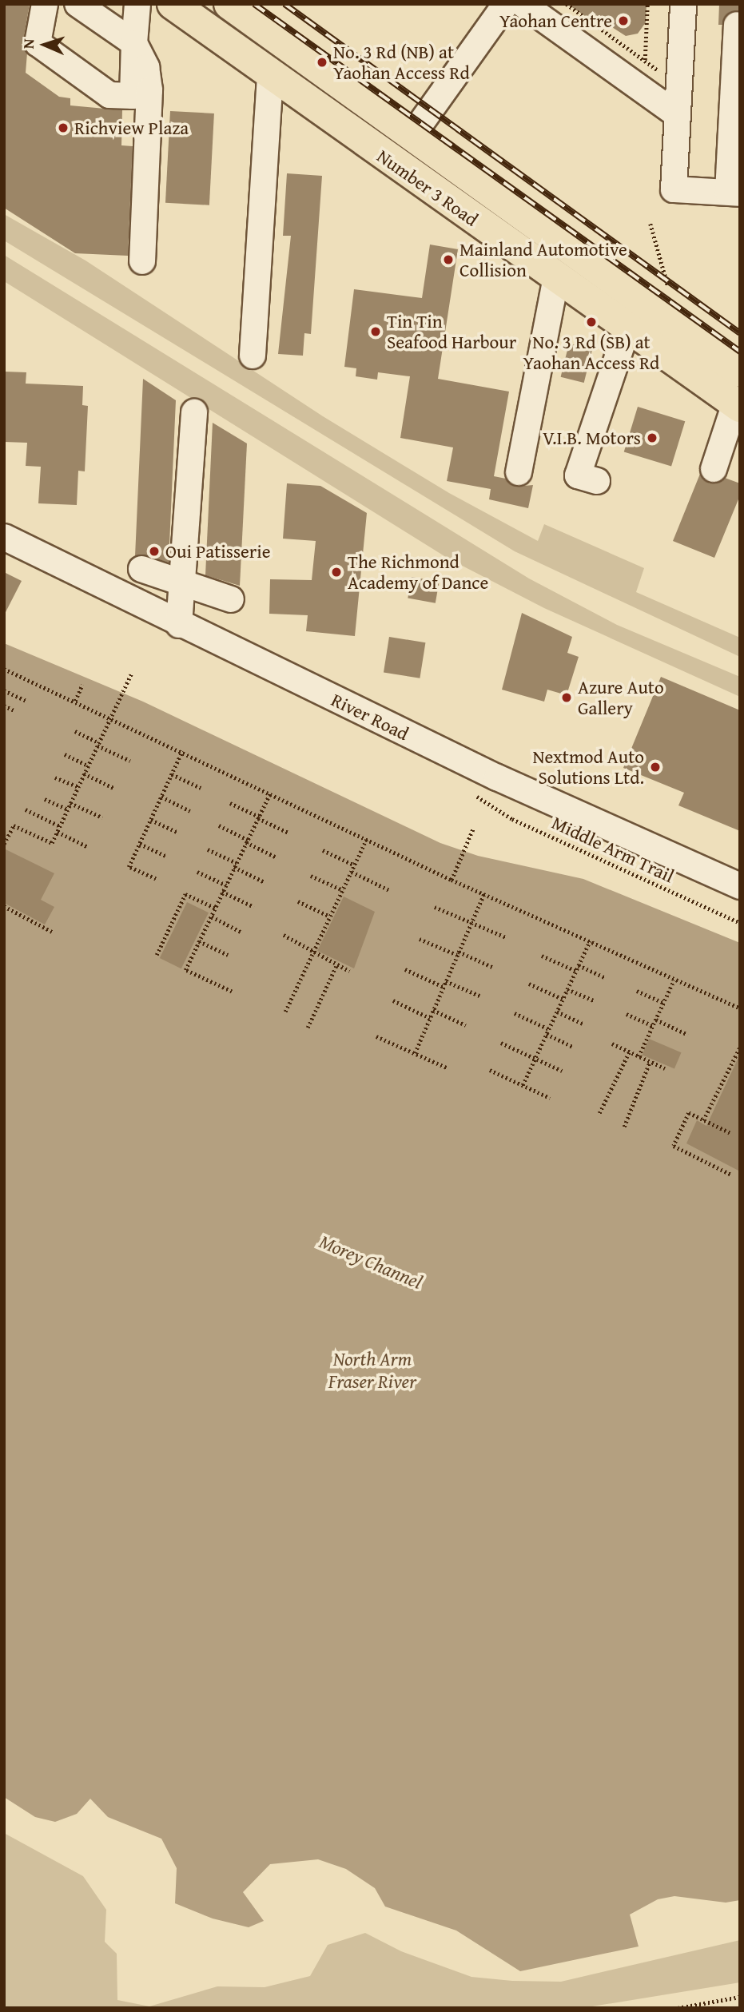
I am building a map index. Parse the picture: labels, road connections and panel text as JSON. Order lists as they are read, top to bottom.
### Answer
{
  "streets": {
    "main road": ["Number 3 Road"],
    "street": ["River Road"],
    "path": ["Middle Arm Trail"]
  },
  "water": ["Morey Channel", "North Arm Fraser River"],
  "places": [
    "Yaohan Centre",
    "No. 3 Rd (NB) at Yaohan Access Rd",
    "Richview Plaza",
    "Mainland Automotive Collision",
    "No. 3 Rd (SB) at Yaohan Access Rd",
    "Tin Tin Seafood Harbour",
    "V.I.B. Motors",
    "Oui Patisserie",
    "The Richmond Academy of Dance",
    "Azure Auto Gallery",
    "Nextmod Auto Solutions Ltd."
  ],
  "north": "left"
}
